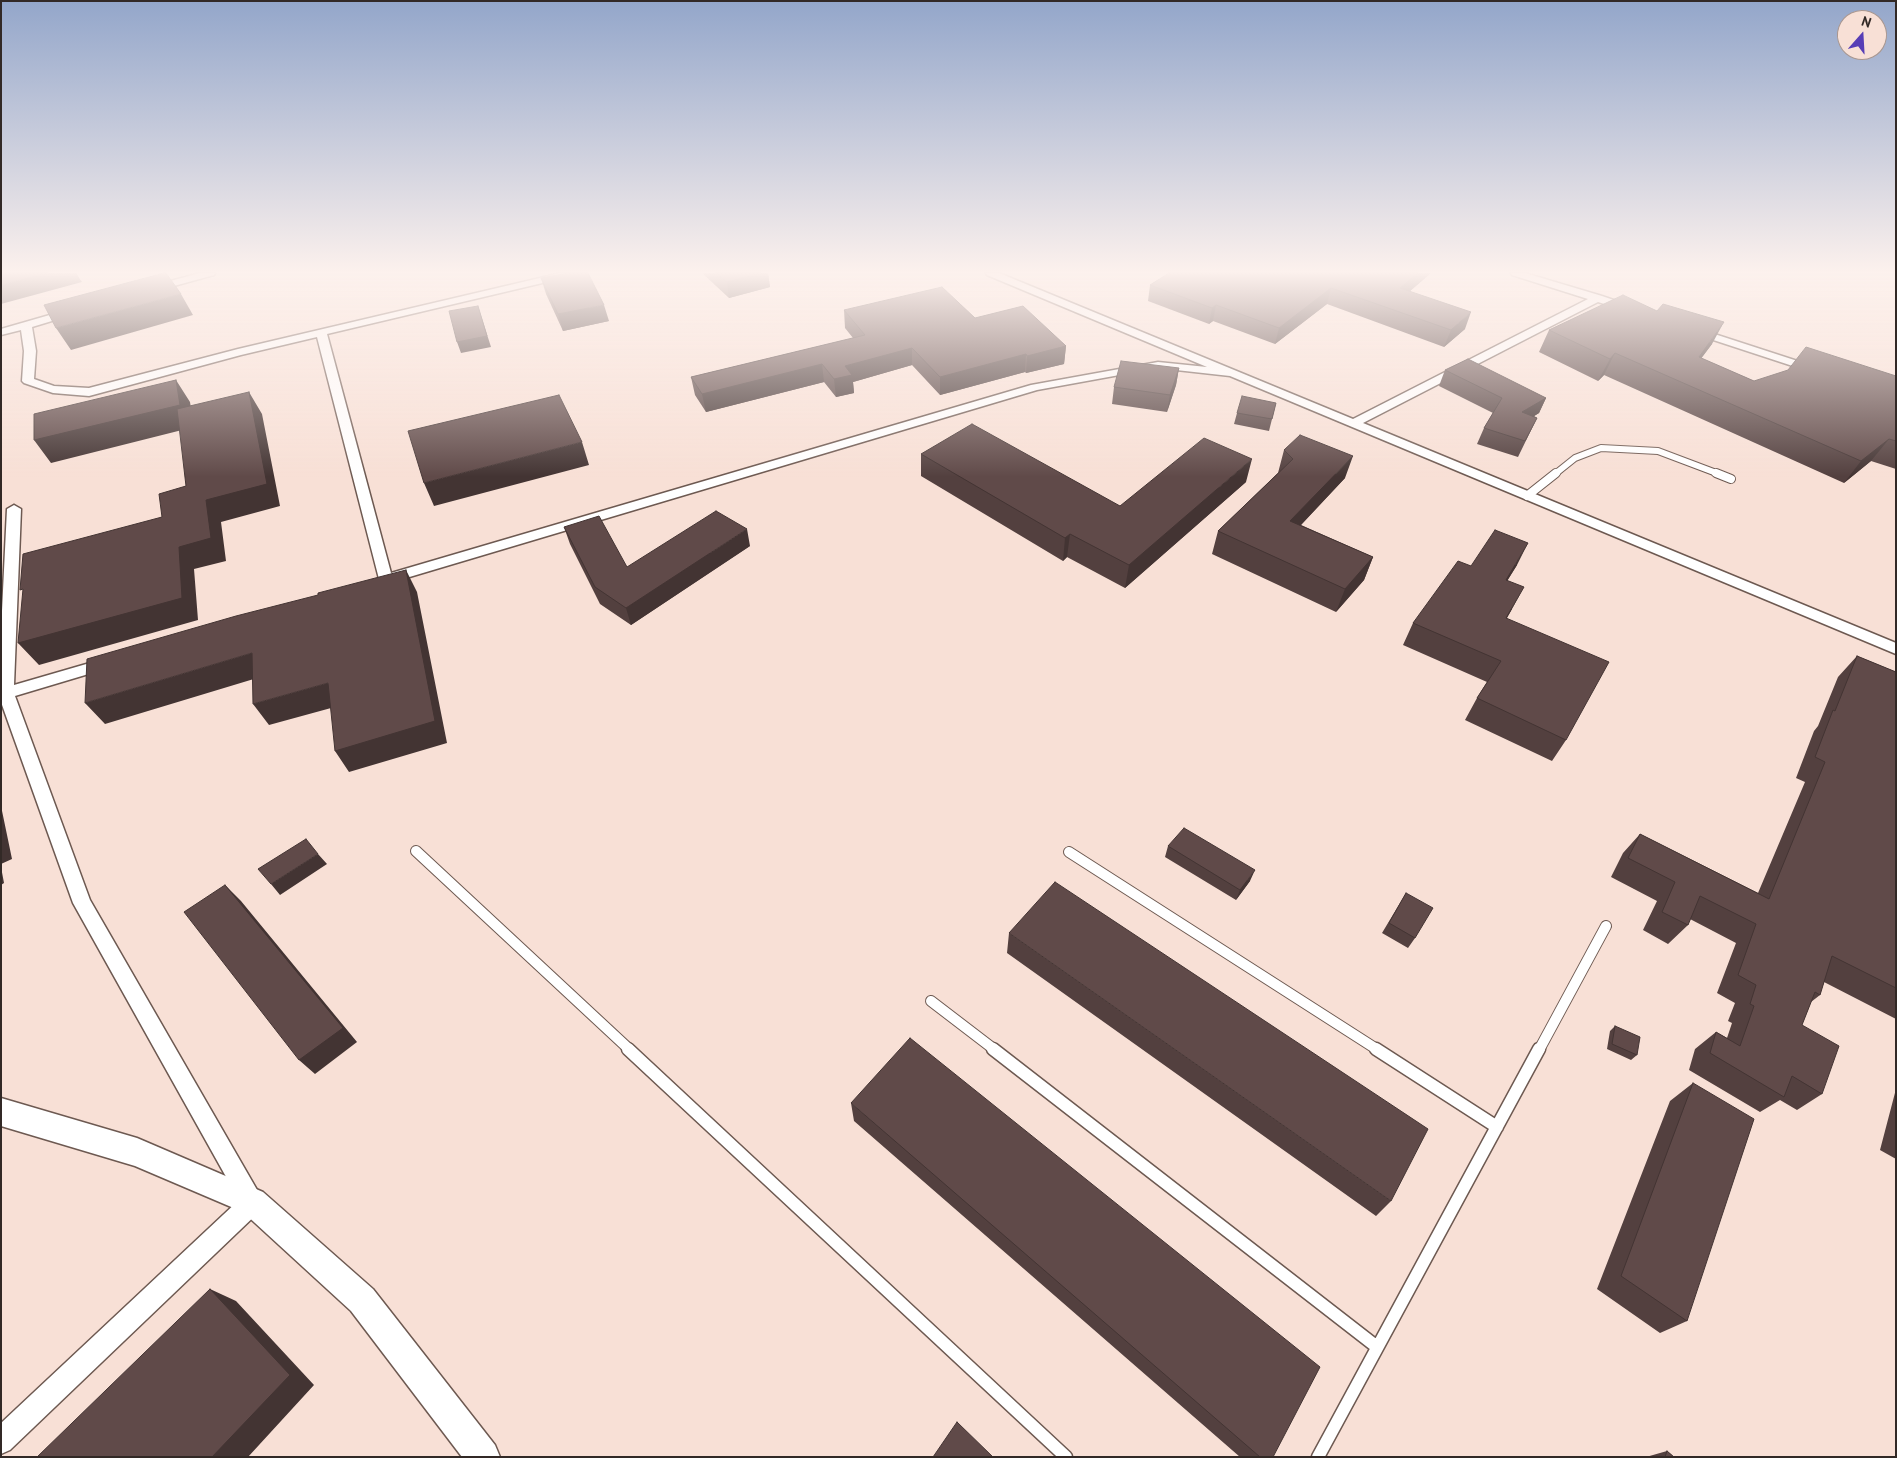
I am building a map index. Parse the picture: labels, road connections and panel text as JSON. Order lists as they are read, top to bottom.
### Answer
{
  "north": "top"
}
